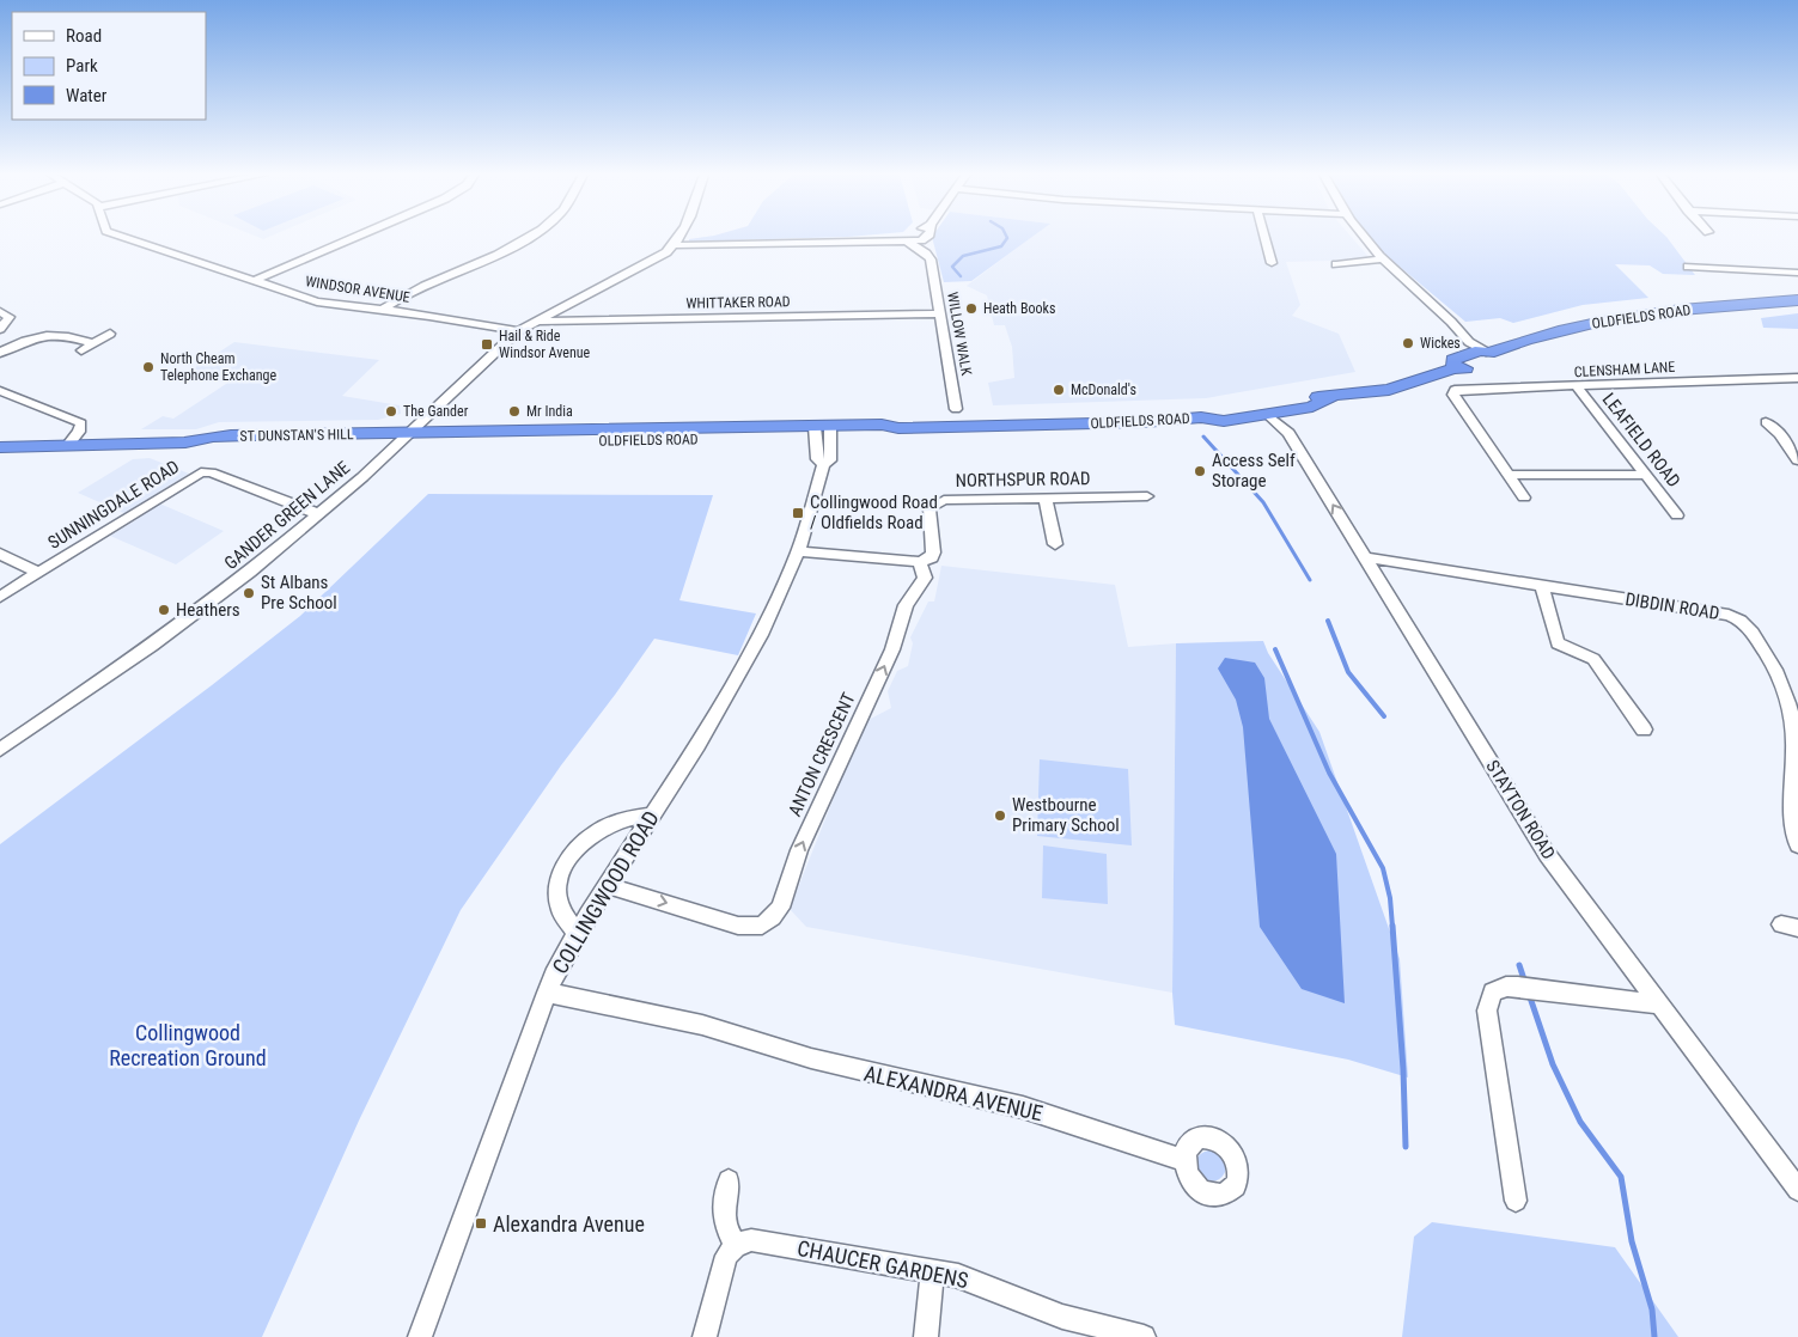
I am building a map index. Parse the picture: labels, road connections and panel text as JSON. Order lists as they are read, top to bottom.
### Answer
{
  "streets": {
    "highway": ["OLDFIELDS ROAD", "ST DUNSTAN'S HILL"],
    "street": [
      "WINDSOR AVENUE",
      "WHITTAKER ROAD",
      "WILLOW WALK",
      "CLENSHAM LANE",
      "LEAFIELD ROAD",
      "NORTHSPUR ROAD",
      "SUNNINGDALE ROAD",
      "GANDER GREEN LANE",
      "DIBDIN ROAD",
      "ANTON CRESCENT",
      "STAYTON ROAD",
      "COLLINGWOOD ROAD",
      "ALEXANDRA AVENUE",
      "CHAUCER GARDENS"
    ]
  },
  "crossings": [
    ["WINDSOR AVENUE", "GANDER GREEN LANE"],
    ["WHITTAKER ROAD", "WILLOW WALK"],
    ["WHITTAKER ROAD", "GANDER GREEN LANE"],
    ["OLDFIELDS ROAD", "ST DUNSTAN'S HILL"],
    ["OLDFIELDS ROAD", "GANDER GREEN LANE"],
    ["OLDFIELDS ROAD", "STAYTON ROAD"],
    ["OLDFIELDS ROAD", "COLLINGWOOD ROAD"],
    ["CLENSHAM LANE", "LEAFIELD ROAD"],
    ["ST DUNSTAN'S HILL", "GANDER GREEN LANE"],
    ["NORTHSPUR ROAD", "ANTON CRESCENT"],
    ["SUNNINGDALE ROAD", "GANDER GREEN LANE"],
    ["DIBDIN ROAD", "STAYTON ROAD"],
    ["ANTON CRESCENT", "COLLINGWOOD ROAD"],
    ["COLLINGWOOD ROAD", "ALEXANDRA AVENUE"]
  ],
  "parks": ["Collingwood Recreation Ground"],
  "places": {
    "other": [
      "Heath Books",
      "Wickes",
      "North Cheam Telephone Exchange",
      "McDonald's",
      "The Gander",
      "Mr India",
      "Access Self Storage",
      "St Albans Pre School",
      "Heathers",
      "Westbourne Primary School"
    ],
    "transit": ["Hail & Ride Windsor Avenue", "Collingwood Road / Oldfields Road", "Alexandra Avenue"]
  },
  "legend": ["Road", "Park", "Water"]
}
